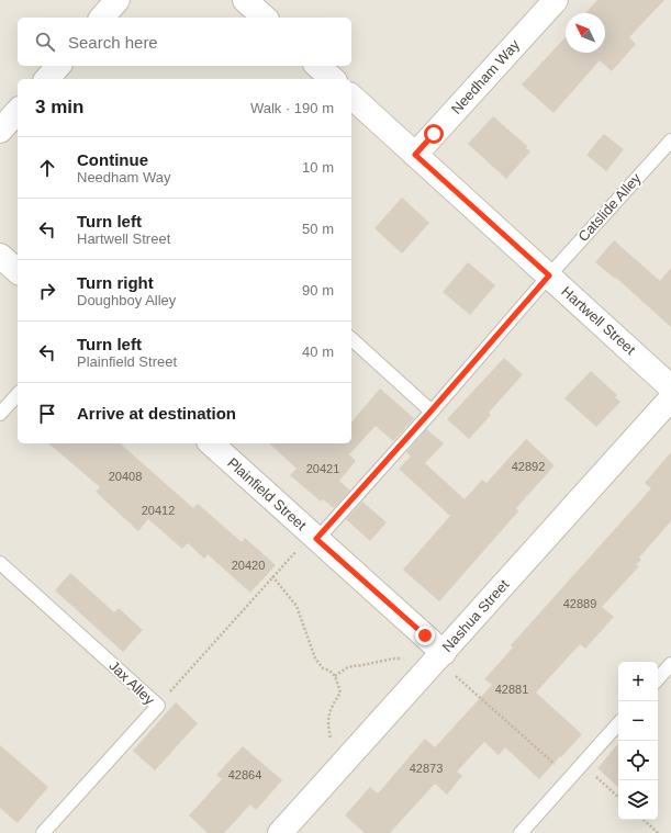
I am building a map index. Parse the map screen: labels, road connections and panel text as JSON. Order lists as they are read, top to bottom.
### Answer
{
  "streets": {
    "street": [
      "Needham Way",
      "Hartwell Street",
      "Plainfield Street",
      "Nashua Street"
    ],
    "lane": ["Catslide Alley", "Jax Alley"]
  },
  "crossings": [
    ["Needham Way", "Hartwell Street"],
    ["Catslide Alley", "Hartwell Street"],
    ["Catslide Alley", "Plainfield Street"],
    ["Plainfield Street", "Nashua Street"]
  ],
  "house_numbers": [
    "42892",
    "20421",
    "20408",
    "20412",
    "20420",
    "42889",
    "42881",
    "42873",
    "42864"
  ],
  "north": "top left",
  "page": {
    "search": "Search here",
    "heading": ["3 min", "Walk · 190 m"],
    "list": [
      ["Continue", "Needham Way", "10 m"],
      ["Turn left", "Hartwell Street", "50 m"],
      ["Turn right", "Doughboy Alley", "90 m"],
      ["Turn left", "Plainfield Street", "40 m"],
      "Arrive at destination"
    ],
    "map_buttons": ["+", "−"]
  }
}
